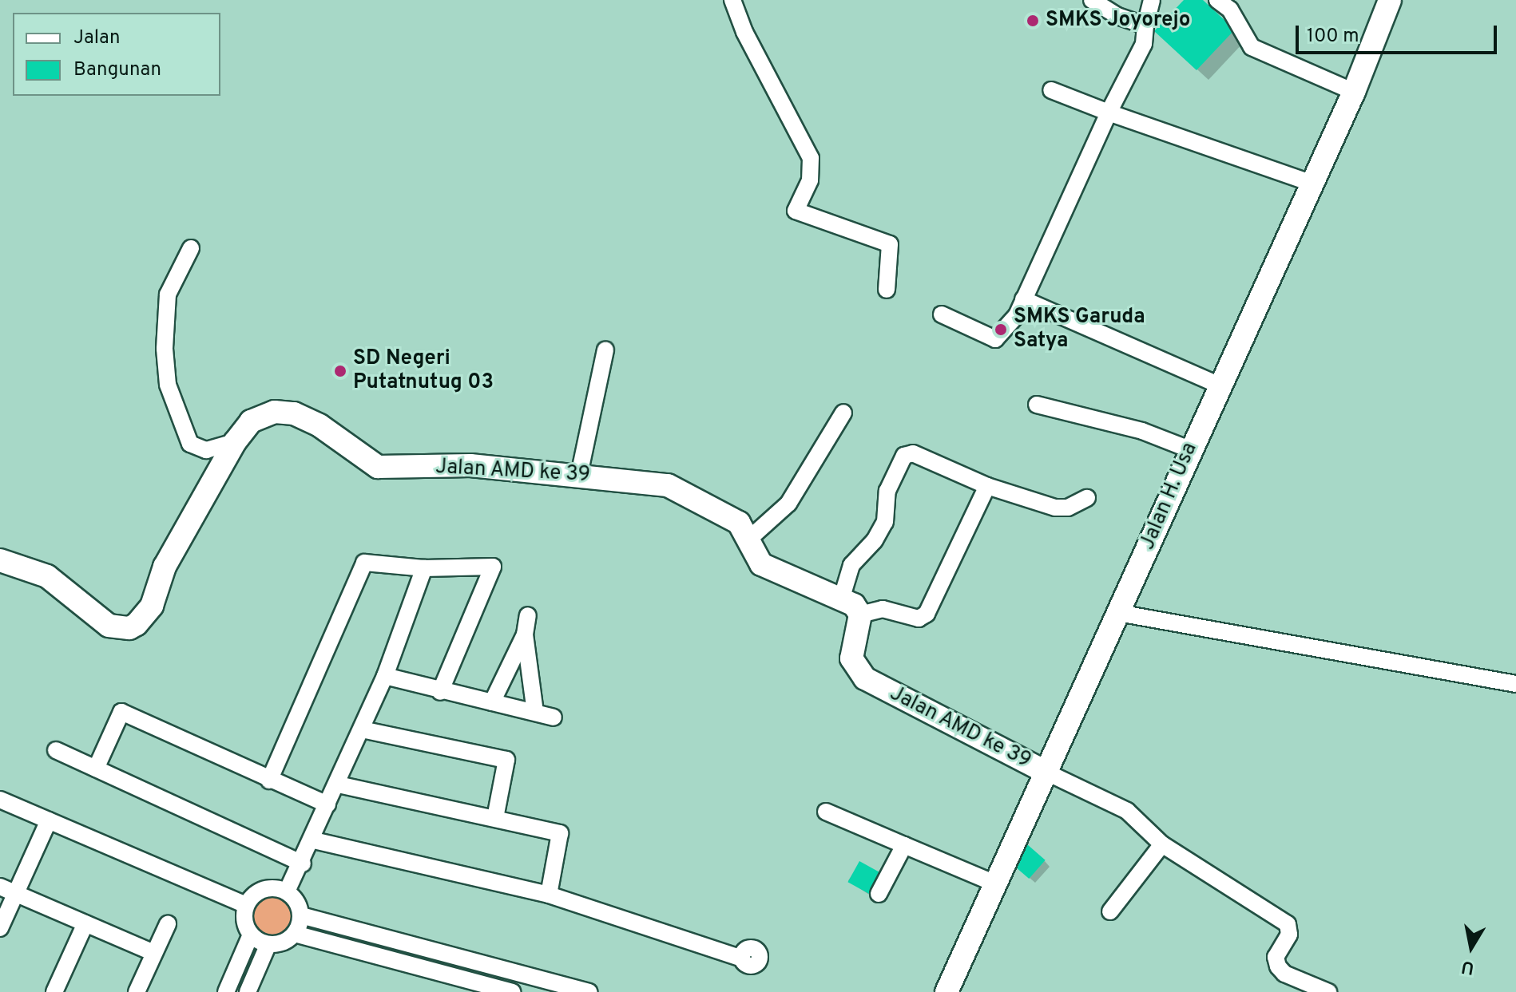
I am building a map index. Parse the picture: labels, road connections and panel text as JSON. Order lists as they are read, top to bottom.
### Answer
{
  "streets": {
    "street": ["Jalan AMD ke 39", "Jalan H. Usa"]
  },
  "crossings": [
    ["Jalan AMD ke 39", "Jalan H. Usa"]
  ],
  "places": ["SMKS Joyorejo", "SMKS Garuda Satya", "SD Negeri Putatnutug 03"],
  "legend": ["Jalan", "Bangunan"],
  "scale_bar": "100 m",
  "north": "bottom"
}
